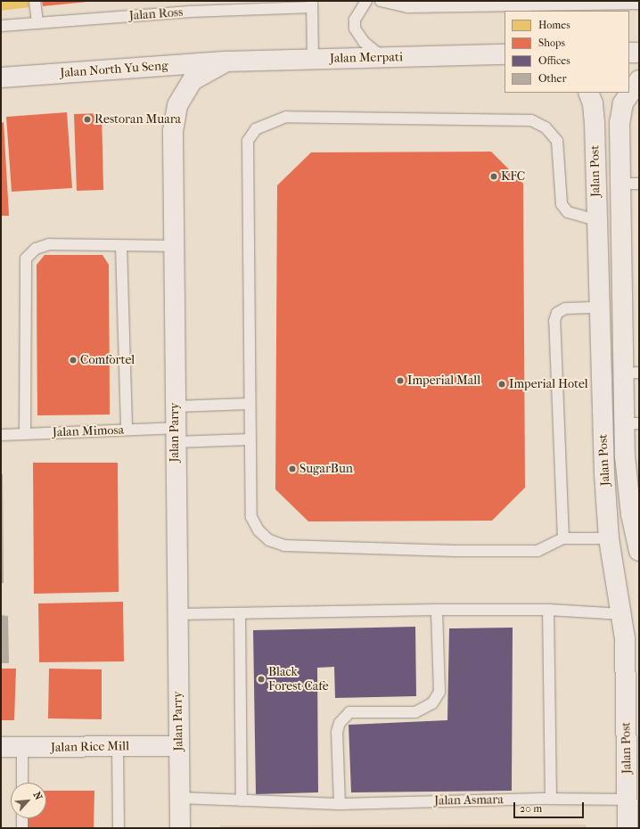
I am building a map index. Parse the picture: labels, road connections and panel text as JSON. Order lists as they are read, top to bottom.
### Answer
{
  "streets": {
    "street": [
      "Jalan Merpati",
      "Jalan North Yu Seng",
      "Jalan Post",
      "Jalan Parry",
      "Jalan Rice Mill"
    ],
    "lane": ["Jalan Ross", "Jalan Mimosa", "Jalan Asmara"]
  },
  "crossings": [
    ["Jalan Merpati", "Jalan North Yu Seng"],
    ["Jalan Merpati", "Jalan Parry"],
    ["Jalan North Yu Seng", "Jalan Parry"],
    ["Jalan Post", "Jalan Asmara"],
    ["Jalan Mimosa", "Jalan Parry"],
    ["Jalan Parry", "Jalan Rice Mill"],
    ["Jalan Parry", "Jalan Asmara"]
  ],
  "places": [
    "Restoran Muara",
    "KFC",
    "Comfortel",
    "Imperial Mall",
    "Imperial Hotel",
    "SugarBun",
    "Black Forest Cafe"
  ],
  "legend": [
    "Homes",
    "Shops",
    "Offices",
    "Other"
  ],
  "scale_bar": "20 m",
  "north": "top right"
}
